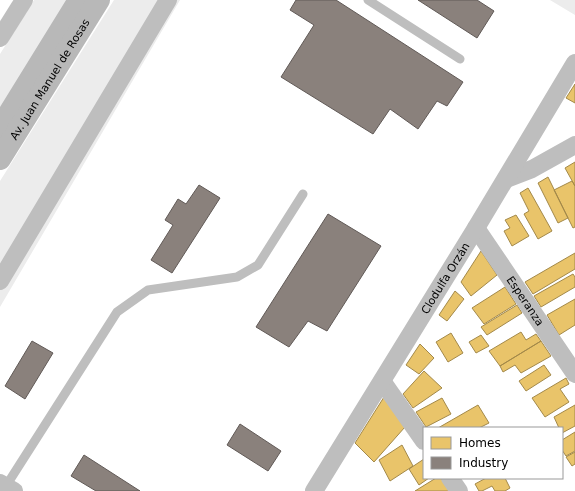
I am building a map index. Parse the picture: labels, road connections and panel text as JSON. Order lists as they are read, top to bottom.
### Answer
{
  "streets": {
    "main road": ["Av. Juan Manuel de Rosas"],
    "street": ["Clodulfa Orzán", "Esperanza"]
  },
  "crossings": [
    ["Clodulfa Orzán", "Esperanza"]
  ],
  "legend": ["Homes", "Industry"]
}
